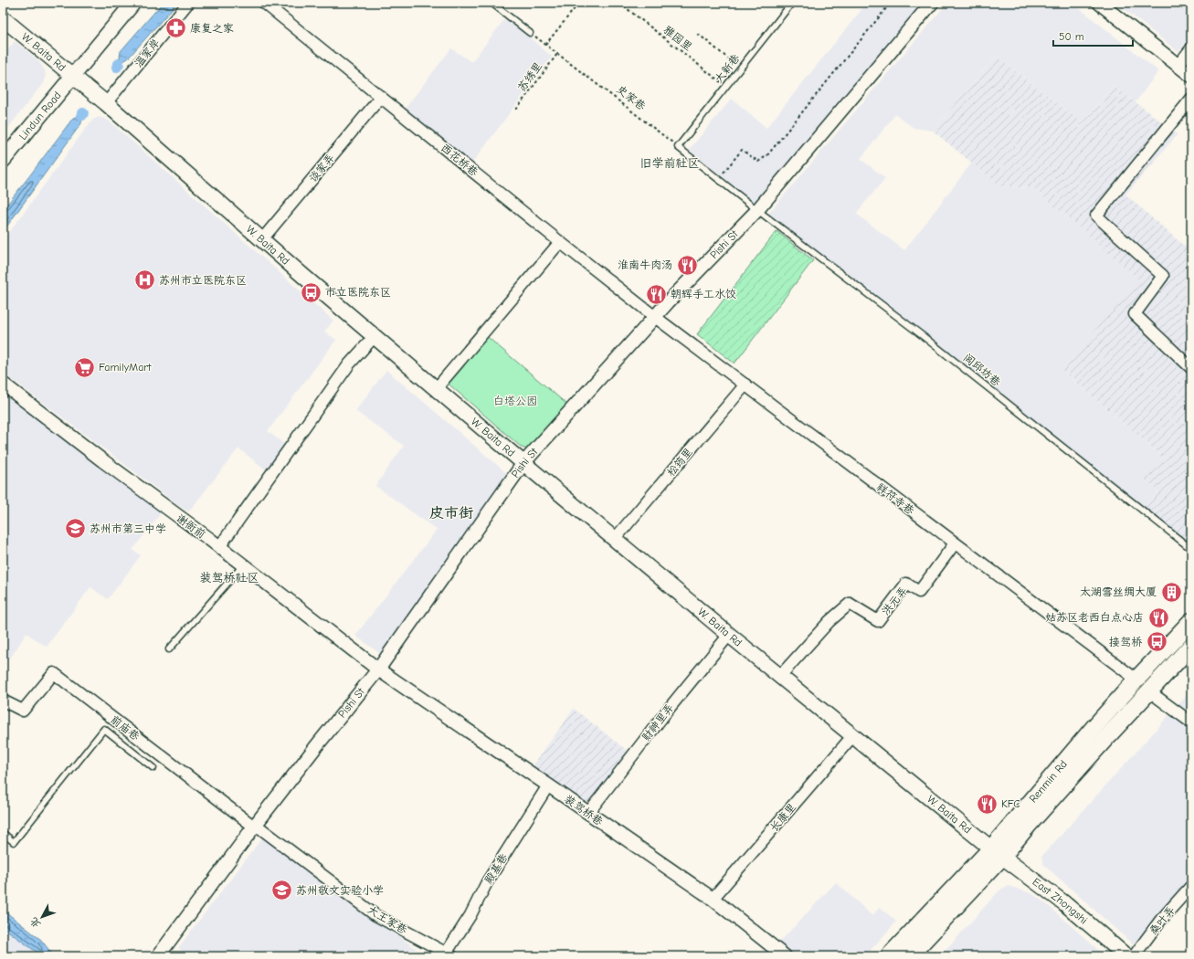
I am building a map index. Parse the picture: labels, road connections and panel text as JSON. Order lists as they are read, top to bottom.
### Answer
{
  "streets": {
    "main road": [
      "W. Baita Rd",
      "Lindun Road",
      "Renmin Rd",
      "East Zhongshi"
    ],
    "street": [
      "温家岸",
      "西花桥巷",
      "谈家弄",
      "Pishi St",
      "松筠里",
      "祥符寺巷",
      "谢衙前",
      "洪元弄",
      "财神里弄",
      "前庙巷",
      "装驾桥巷",
      "长康里",
      "殿基巷",
      "大王家巷",
      "桑叶弄"
    ],
    "lane": ["大新巷", "闾邱坊巷"],
    "path": ["雅园里", "苏绣里", "史家巷"]
  },
  "crossings": [
    ["雅园里", "大新巷"],
    ["W. Baita Rd", "温家岸"],
    ["W. Baita Rd", "Lindun Road"],
    ["W. Baita Rd", "谈家弄"],
    ["W. Baita Rd", "Pishi St"],
    ["W. Baita Rd", "松筠里"],
    ["W. Baita Rd", "洪元弄"],
    ["W. Baita Rd", "财神里弄"],
    ["W. Baita Rd", "Renmin Rd"],
    ["W. Baita Rd", "长康里"],
    ["W. Baita Rd", "East Zhongshi"],
    ["大新巷", "史家巷"],
    ["苏绣里", "史家巷"],
    ["西花桥巷", "谈家弄"],
    ["西花桥巷", "Pishi St"],
    ["西花桥巷", "祥符寺巷"],
    ["Pishi St", "闾邱坊巷"],
    ["Pishi St", "祥符寺巷"],
    ["Pishi St", "谢衙前"],
    ["Pishi St", "前庙巷"],
    ["Pishi St", "装驾桥巷"],
    ["Pishi St", "大王家巷"],
    ["松筠里", "祥符寺巷"],
    ["祥符寺巷", "洪元弄"],
    ["祥符寺巷", "Renmin Rd"],
    ["谢衙前", "装驾桥巷"],
    ["财神里弄", "装驾桥巷"],
    ["前庙巷", "大王家巷"],
    ["Renmin Rd", "East Zhongshi"],
    ["装驾桥巷", "长康里"],
    ["装驾桥巷", "殿基巷"],
    ["殿基巷", "大王家巷"]
  ],
  "districts": ["旧学前社区", "皮市街", "装驾桥社区"],
  "parks": ["白塔公园"],
  "places": {
    "pharmacy": ["康复之家"],
    "restaurant": [
      "淮南牛肉汤",
      "朝辉手工水饺",
      "姑苏区老西白点心店",
      "KFC"
    ],
    "hospital": ["苏州市立医院东区"],
    "bus stop": ["市立医院东区", "接驾桥"],
    "supermarket": ["FamilyMart"],
    "school or university": ["苏州市第三中学", "苏州敬文实验小学"],
    "building": ["太湖雪丝绸大厦"]
  },
  "scale_bar": "50 m",
  "north": "bottom left"
}
